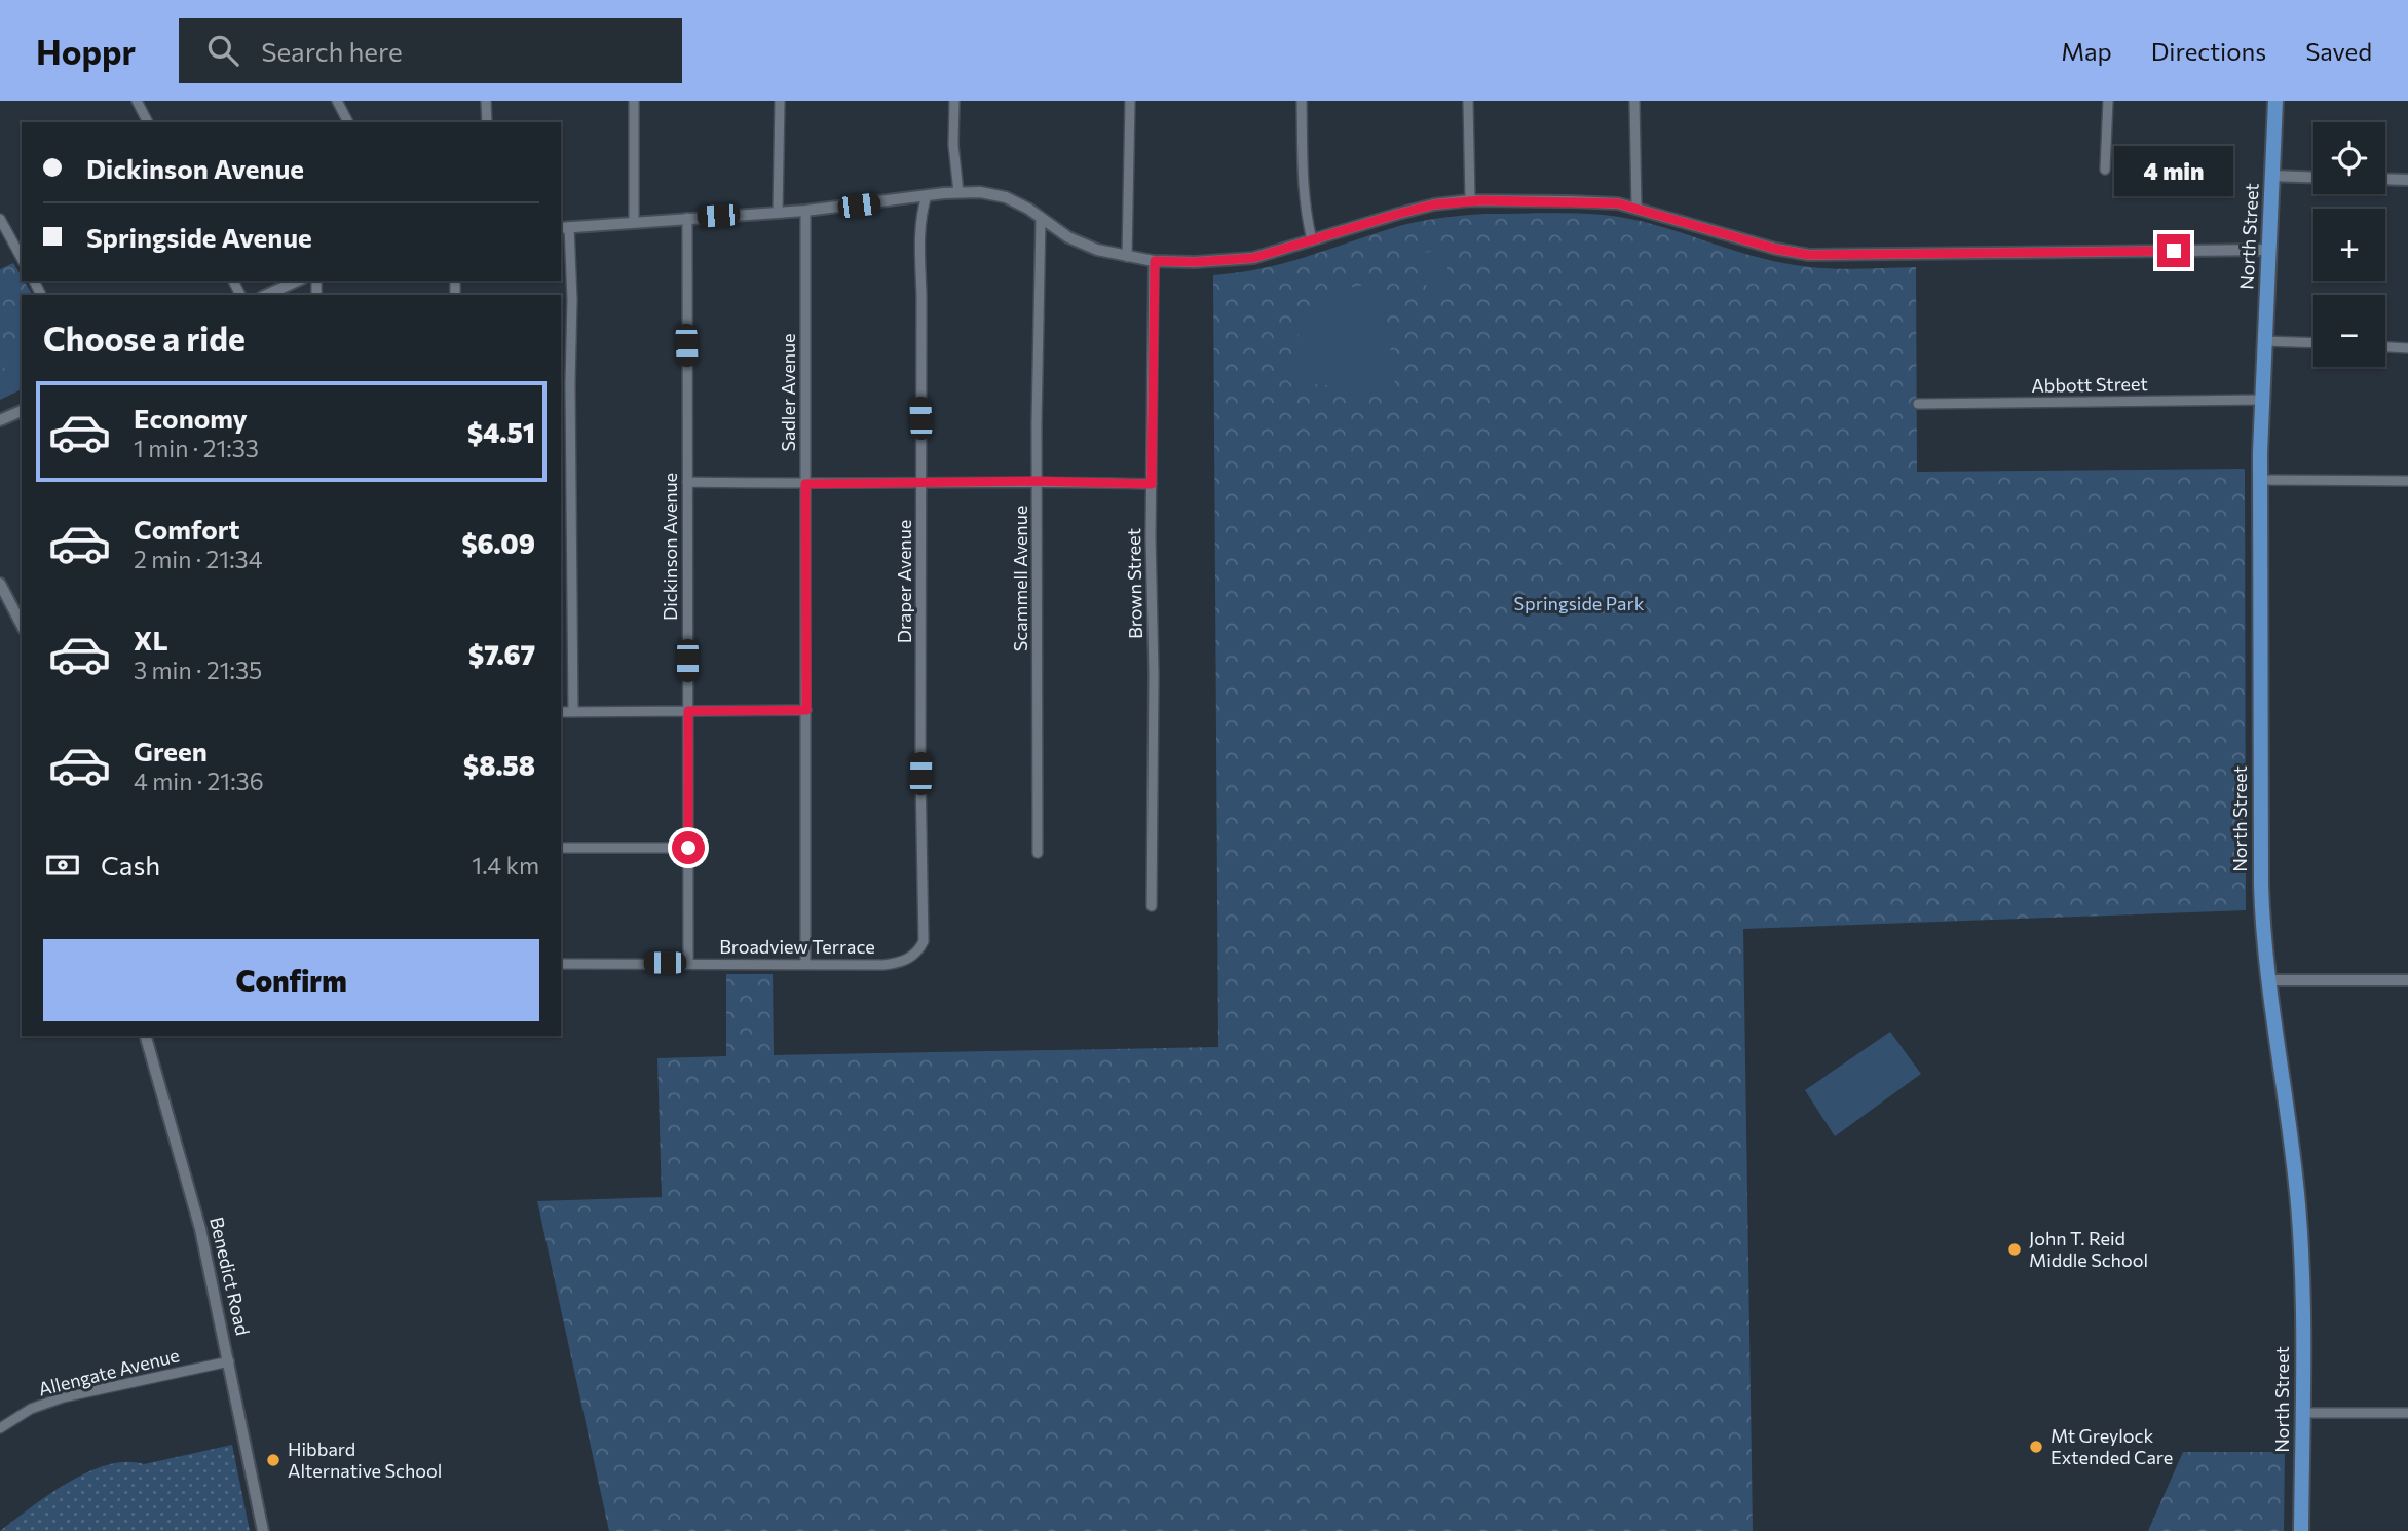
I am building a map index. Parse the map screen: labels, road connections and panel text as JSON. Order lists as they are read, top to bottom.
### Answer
{
  "streets": {
    "main road": ["North Street"],
    "street": [
      "Abbott Street",
      "Sadler Avenue",
      "Dickinson Avenue",
      "Scammell Avenue",
      "Draper Avenue",
      "Brown Street",
      "Broadview Terrace",
      "Benedict Road",
      "Allengate Avenue"
    ]
  },
  "crossings": [
    ["North Street", "Abbott Street"],
    ["Sadler Avenue", "Broadview Terrace"],
    ["Dickinson Avenue", "Broadview Terrace"],
    ["Draper Avenue", "Broadview Terrace"],
    ["Benedict Road", "Allengate Avenue"]
  ],
  "parks": ["Springside Park"],
  "places": ["John T. Reid Middle School", "Mt Greylock Extended Care", "Hibbard Alternative School"],
  "page": {
    "header": "Hoppr",
    "search": "Search here",
    "nav": ["Map", "Directions", "Saved"],
    "map_buttons": ["+", "−"],
    "banner": ["Dickinson Avenue", "Springside Avenue"],
    "bubble": "4 min",
    "heading": "Choose a ride",
    "list": [
      {
        "name": "Economy",
        "note": "1 min · 21:33",
        "value": "$4.51"
      },
      {
        "name": "Comfort",
        "note": "2 min · 21:34",
        "value": "$6.09"
      },
      {
        "name": "XL",
        "note": "3 min · 21:35",
        "value": "$7.67"
      },
      {
        "name": "Green",
        "note": "4 min · 21:36",
        "value": "$8.58"
      }
    ],
    "pay": ["Cash", "1.4 km"],
    "buttons": "Confirm"
  }
}
